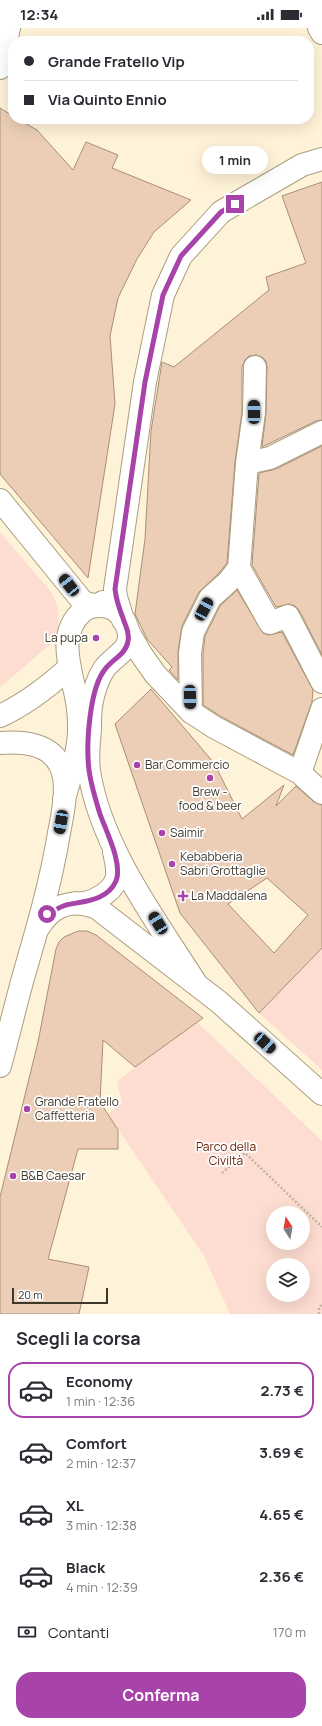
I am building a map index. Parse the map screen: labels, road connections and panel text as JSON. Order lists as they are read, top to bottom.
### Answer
{
  "parks": ["Parco della Civiltà"],
  "places": {
    "other": [
      "La pupa",
      "Bar Commercio",
      "Brew - food & beer",
      "Saimir",
      "Kebabberia Sabri Grottaglie",
      "Grande Fratello Caffetteria",
      "B&B Caesar"
    ],
    "health": ["La Maddalena"]
  },
  "scale_bar": "20 m",
  "north": "top",
  "page": {
    "status": "12:34",
    "banner": ["Grande Fratello Vip", "Via Quinto Ennio"],
    "bubble": "1 min",
    "scale": "20 m",
    "heading": "Scegli la corsa",
    "list": [
      {
        "name": "Economy",
        "note": "1 min · 12:36",
        "value": "2.73 €"
      },
      {
        "name": "Comfort",
        "note": "2 min · 12:37",
        "value": "3.69 €"
      },
      {
        "name": "XL",
        "note": "3 min · 12:38",
        "value": "4.65 €"
      },
      {
        "name": "Black",
        "note": "4 min · 12:39",
        "value": "2.36 €"
      }
    ],
    "pay": ["Contanti", "170 m"],
    "buttons": "Conferma"
  }
}
